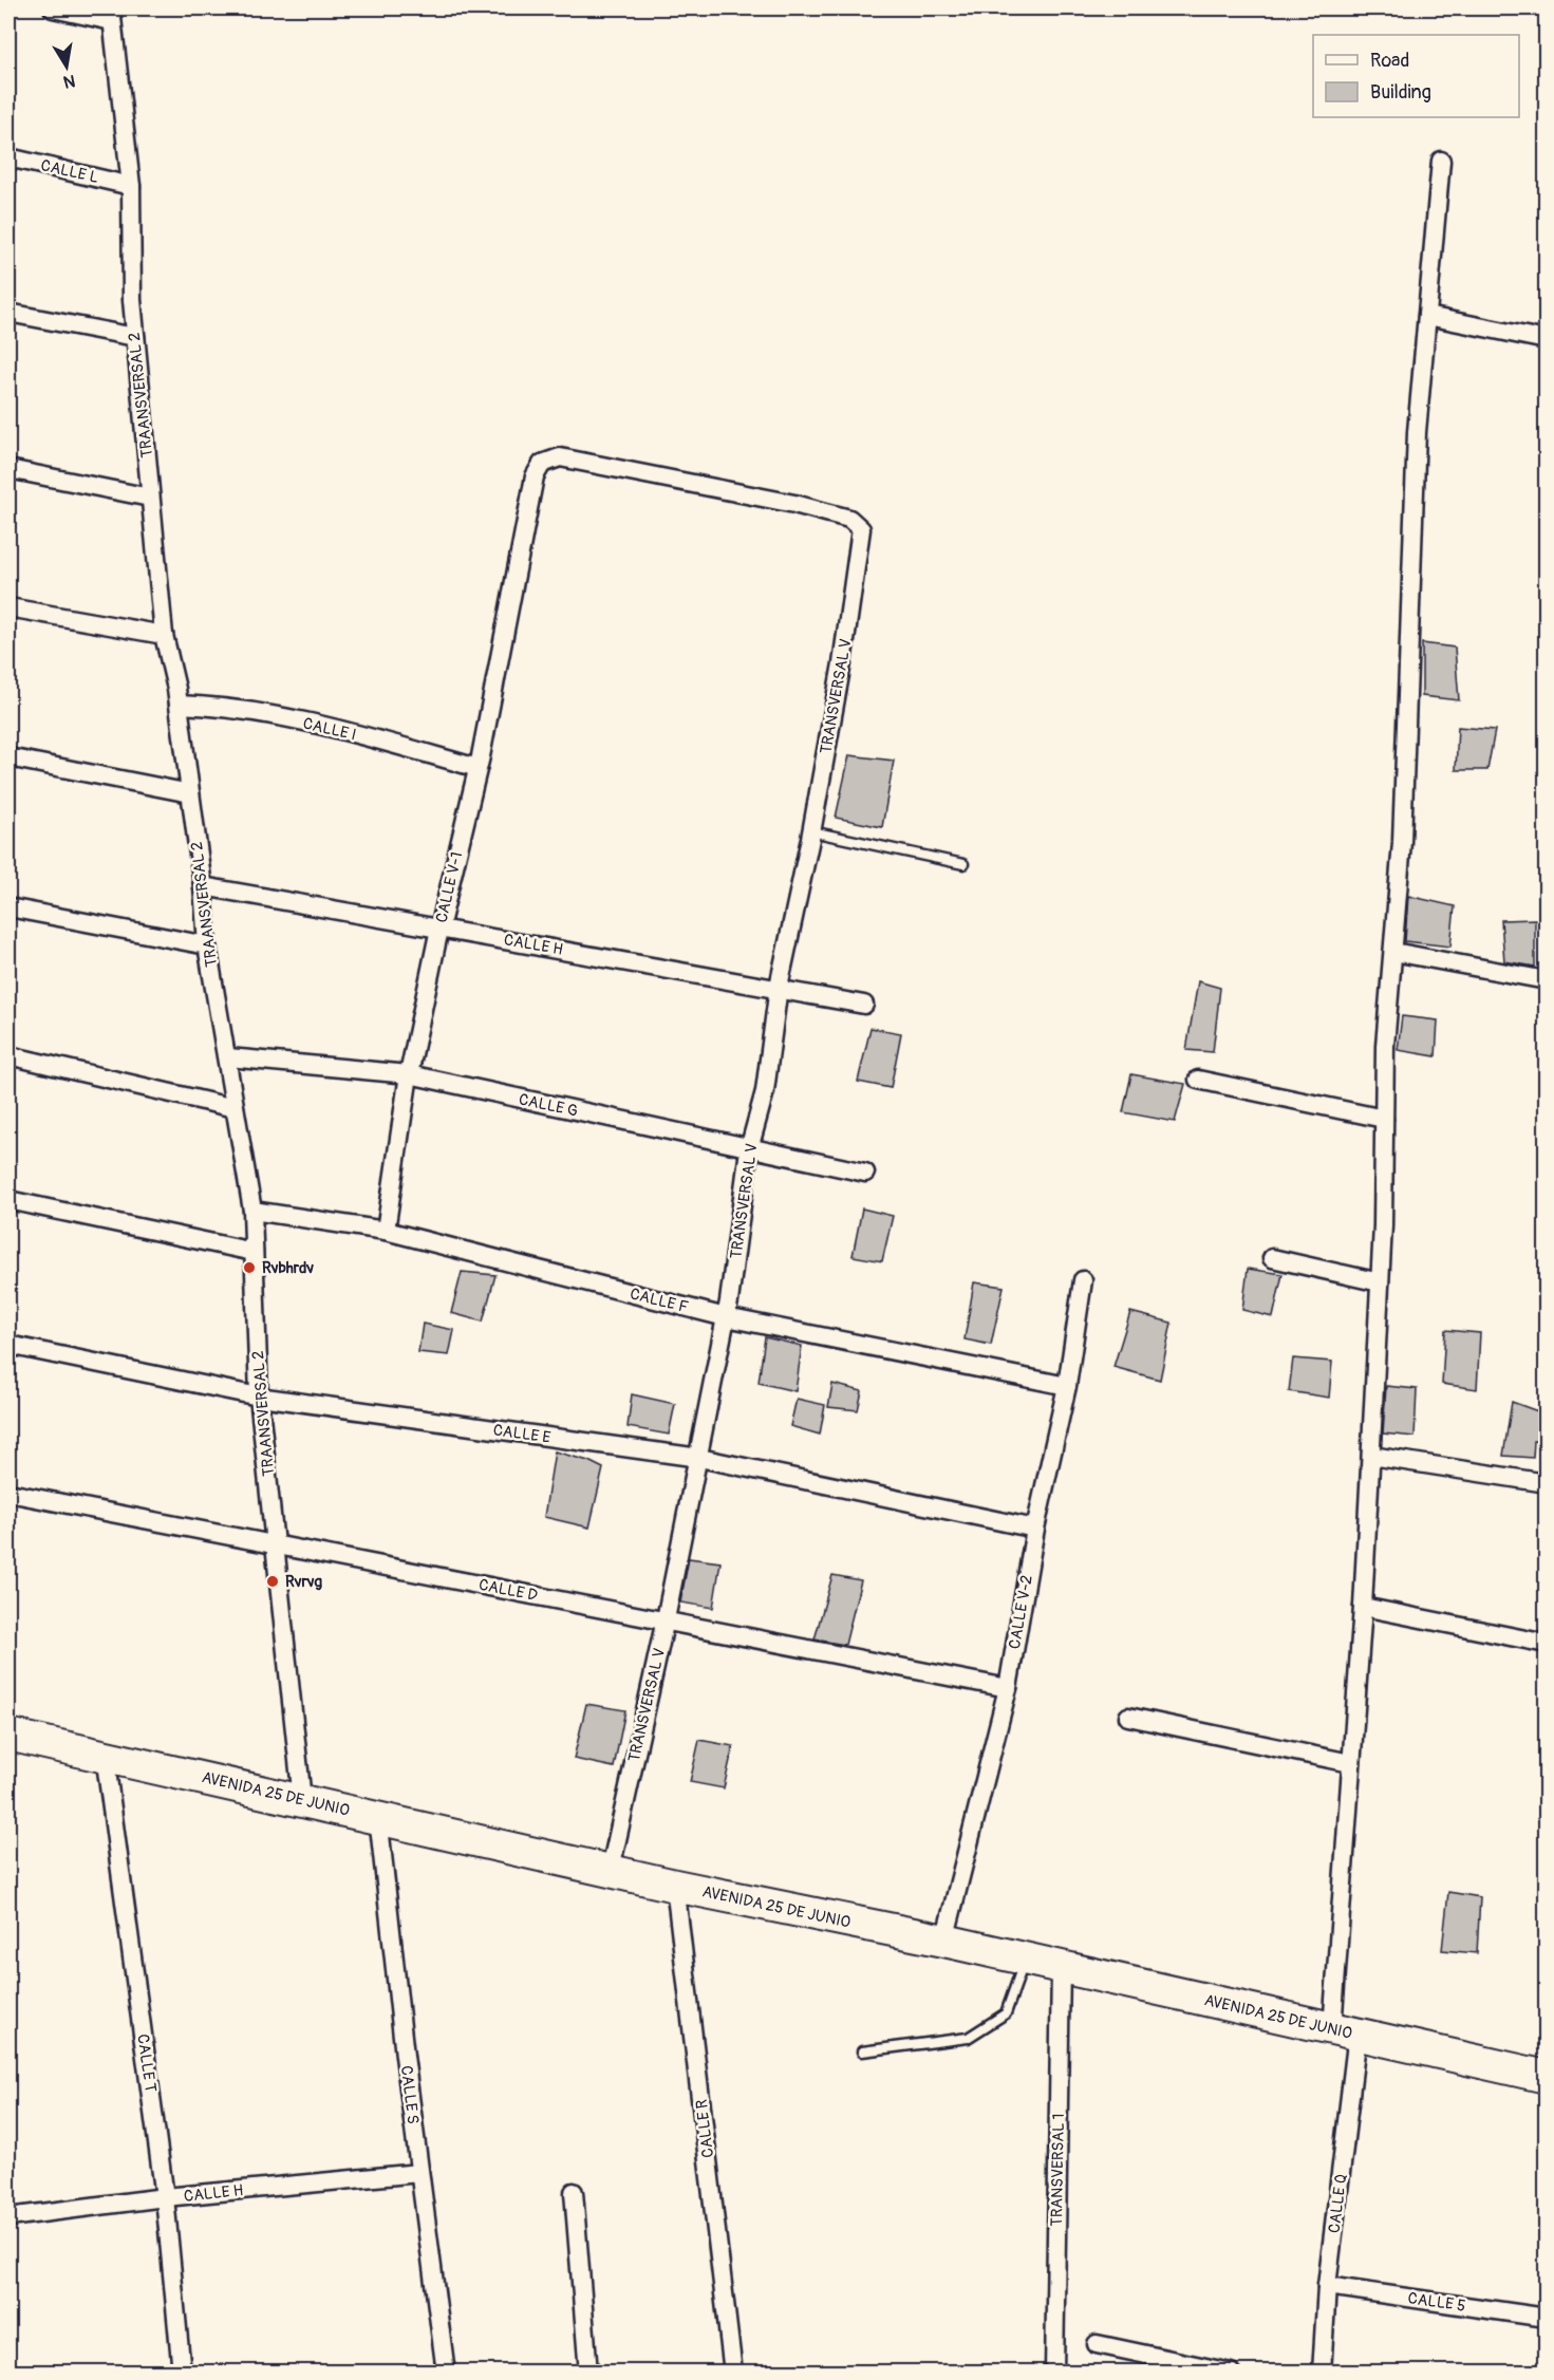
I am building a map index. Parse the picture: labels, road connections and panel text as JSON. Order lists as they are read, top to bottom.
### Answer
{
  "streets": {
    "highway": ["AVENIDA 25 DE JUNIO"],
    "street": [
      "CALLE L",
      "TRAANSVERSAL 2",
      "TRANSVERSAL V",
      "CALLE I",
      "CALLE V-1",
      "CALLE H",
      "CALLE G",
      "CALLE F",
      "CALLE E",
      "CALLE D",
      "CALLE V-2",
      "CALLE T",
      "CALLE S",
      "CALLE R",
      "TRANSVERSAL 1",
      "CALLE Q",
      "CALLE 5"
    ]
  },
  "crossings": [
    ["CALLE L", "TRAANSVERSAL 2"],
    ["TRAANSVERSAL 2", "CALLE I"],
    ["TRAANSVERSAL 2", "CALLE H"],
    ["TRAANSVERSAL 2", "CALLE G"],
    ["TRAANSVERSAL 2", "CALLE F"],
    ["TRAANSVERSAL 2", "CALLE E"],
    ["TRAANSVERSAL 2", "CALLE D"],
    ["TRAANSVERSAL 2", "AVENIDA 25 DE JUNIO"],
    ["TRANSVERSAL V", "CALLE V-1"],
    ["TRANSVERSAL V", "CALLE H"],
    ["TRANSVERSAL V", "CALLE G"],
    ["TRANSVERSAL V", "CALLE F"],
    ["TRANSVERSAL V", "CALLE E"],
    ["TRANSVERSAL V", "CALLE D"],
    ["TRANSVERSAL V", "AVENIDA 25 DE JUNIO"],
    ["CALLE I", "CALLE V-1"],
    ["CALLE V-1", "CALLE H"],
    ["CALLE V-1", "CALLE G"],
    ["CALLE V-1", "CALLE F"],
    ["CALLE H", "CALLE T"],
    ["CALLE H", "CALLE S"],
    ["CALLE F", "CALLE V-2"],
    ["CALLE E", "CALLE V-2"],
    ["CALLE D", "CALLE V-2"],
    ["CALLE V-2", "AVENIDA 25 DE JUNIO"],
    ["AVENIDA 25 DE JUNIO", "CALLE T"],
    ["AVENIDA 25 DE JUNIO", "CALLE S"],
    ["AVENIDA 25 DE JUNIO", "CALLE R"],
    ["AVENIDA 25 DE JUNIO", "TRANSVERSAL 1"],
    ["AVENIDA 25 DE JUNIO", "CALLE Q"],
    ["CALLE Q", "CALLE 5"]
  ],
  "places": ["Rvbhrdv", "Rvrvg"],
  "legend": ["Road", "Building"],
  "north": "bottom"
}
